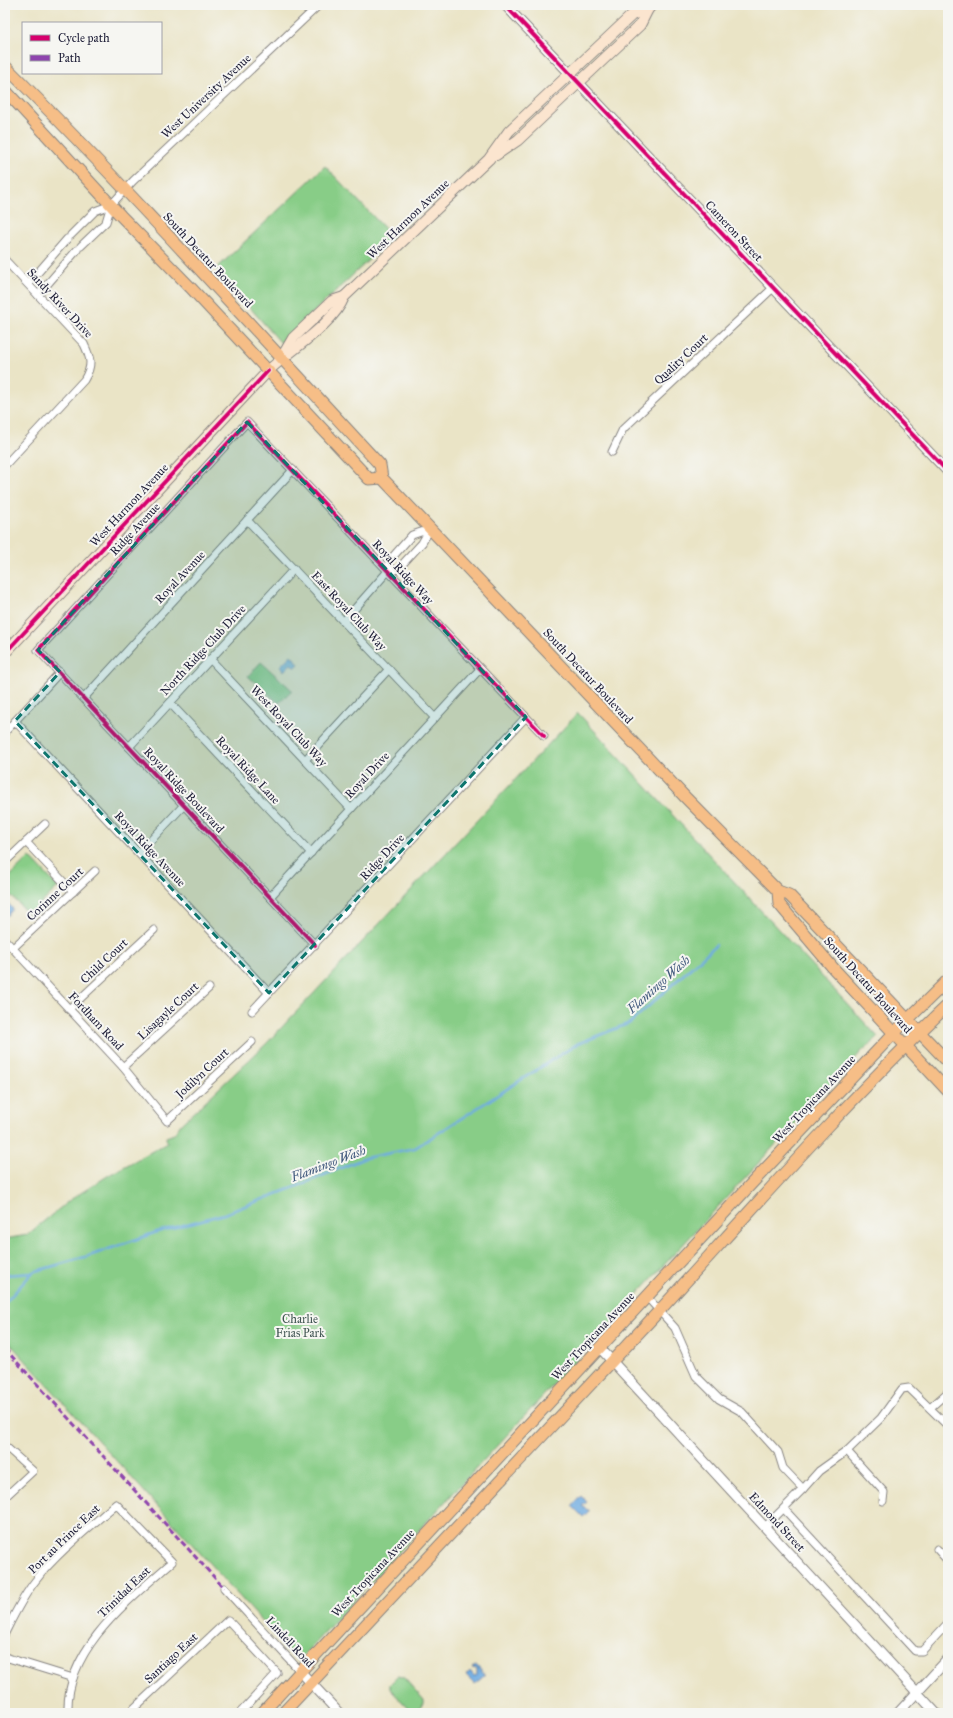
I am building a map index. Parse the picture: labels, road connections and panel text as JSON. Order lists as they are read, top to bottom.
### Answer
{
  "streets": {
    "main road": ["West Harmon Avenue", "South Decatur Boulevard", "West Tropicana Avenue"],
    "street": [
      "West University Avenue",
      "Cameron Street",
      "Sandy River Drive",
      "Quality Court",
      "Ridge Avenue",
      "Royal Ridge Way",
      "Royal Avenue",
      "East Royal Club Way",
      "North Ridge Club Drive",
      "West Royal Club Way",
      "Royal Ridge Lane",
      "Royal Drive",
      "Royal Ridge Boulevard",
      "Royal Ridge Avenue",
      "Ridge Drive",
      "Corinne Court",
      "Child Court",
      "Lisagayle Court",
      "Fordham Road",
      "Jodilyn Court",
      "Edmond Street",
      "Port au Prince East",
      "Trinidad East",
      "Lindell Road",
      "Santiago East"
    ]
  },
  "crossings": [
    ["West University Avenue", "South Decatur Boulevard"],
    ["West Harmon Avenue", "Cameron Street"],
    ["West Harmon Avenue", "South Decatur Boulevard"],
    ["Cameron Street", "Quality Court"],
    ["South Decatur Boulevard", "West Tropicana Avenue"],
    ["Ridge Avenue", "Royal Ridge Way"],
    ["Ridge Avenue", "Royal Ridge Boulevard"],
    ["Royal Ridge Way", "Royal Avenue"],
    ["Royal Ridge Way", "Royal Drive"],
    ["Royal Ridge Way", "Ridge Drive"],
    ["Royal Avenue", "East Royal Club Way"],
    ["Royal Avenue", "Royal Ridge Boulevard"],
    ["East Royal Club Way", "North Ridge Club Drive"],
    ["East Royal Club Way", "Royal Drive"],
    ["North Ridge Club Drive", "West Royal Club Way"],
    ["North Ridge Club Drive", "Royal Ridge Lane"],
    ["North Ridge Club Drive", "Royal Ridge Boulevard"],
    ["West Royal Club Way", "Royal Drive"],
    ["Royal Ridge Lane", "Royal Drive"],
    ["Royal Drive", "Royal Ridge Boulevard"],
    ["Royal Ridge Boulevard", "Ridge Drive"],
    ["Royal Ridge Avenue", "Ridge Drive"],
    ["Corinne Court", "Fordham Road"],
    ["Child Court", "Fordham Road"],
    ["Lisagayle Court", "Fordham Road"],
    ["Fordham Road", "Jodilyn Court"],
    ["West Tropicana Avenue", "Edmond Street"],
    ["West Tropicana Avenue", "Lindell Road"],
    ["Port au Prince East", "Trinidad East"]
  ],
  "water": ["Flamingo Wash"],
  "parks": ["Charlie Frias Park"],
  "legend": ["Cycle path", "Path"]
}
